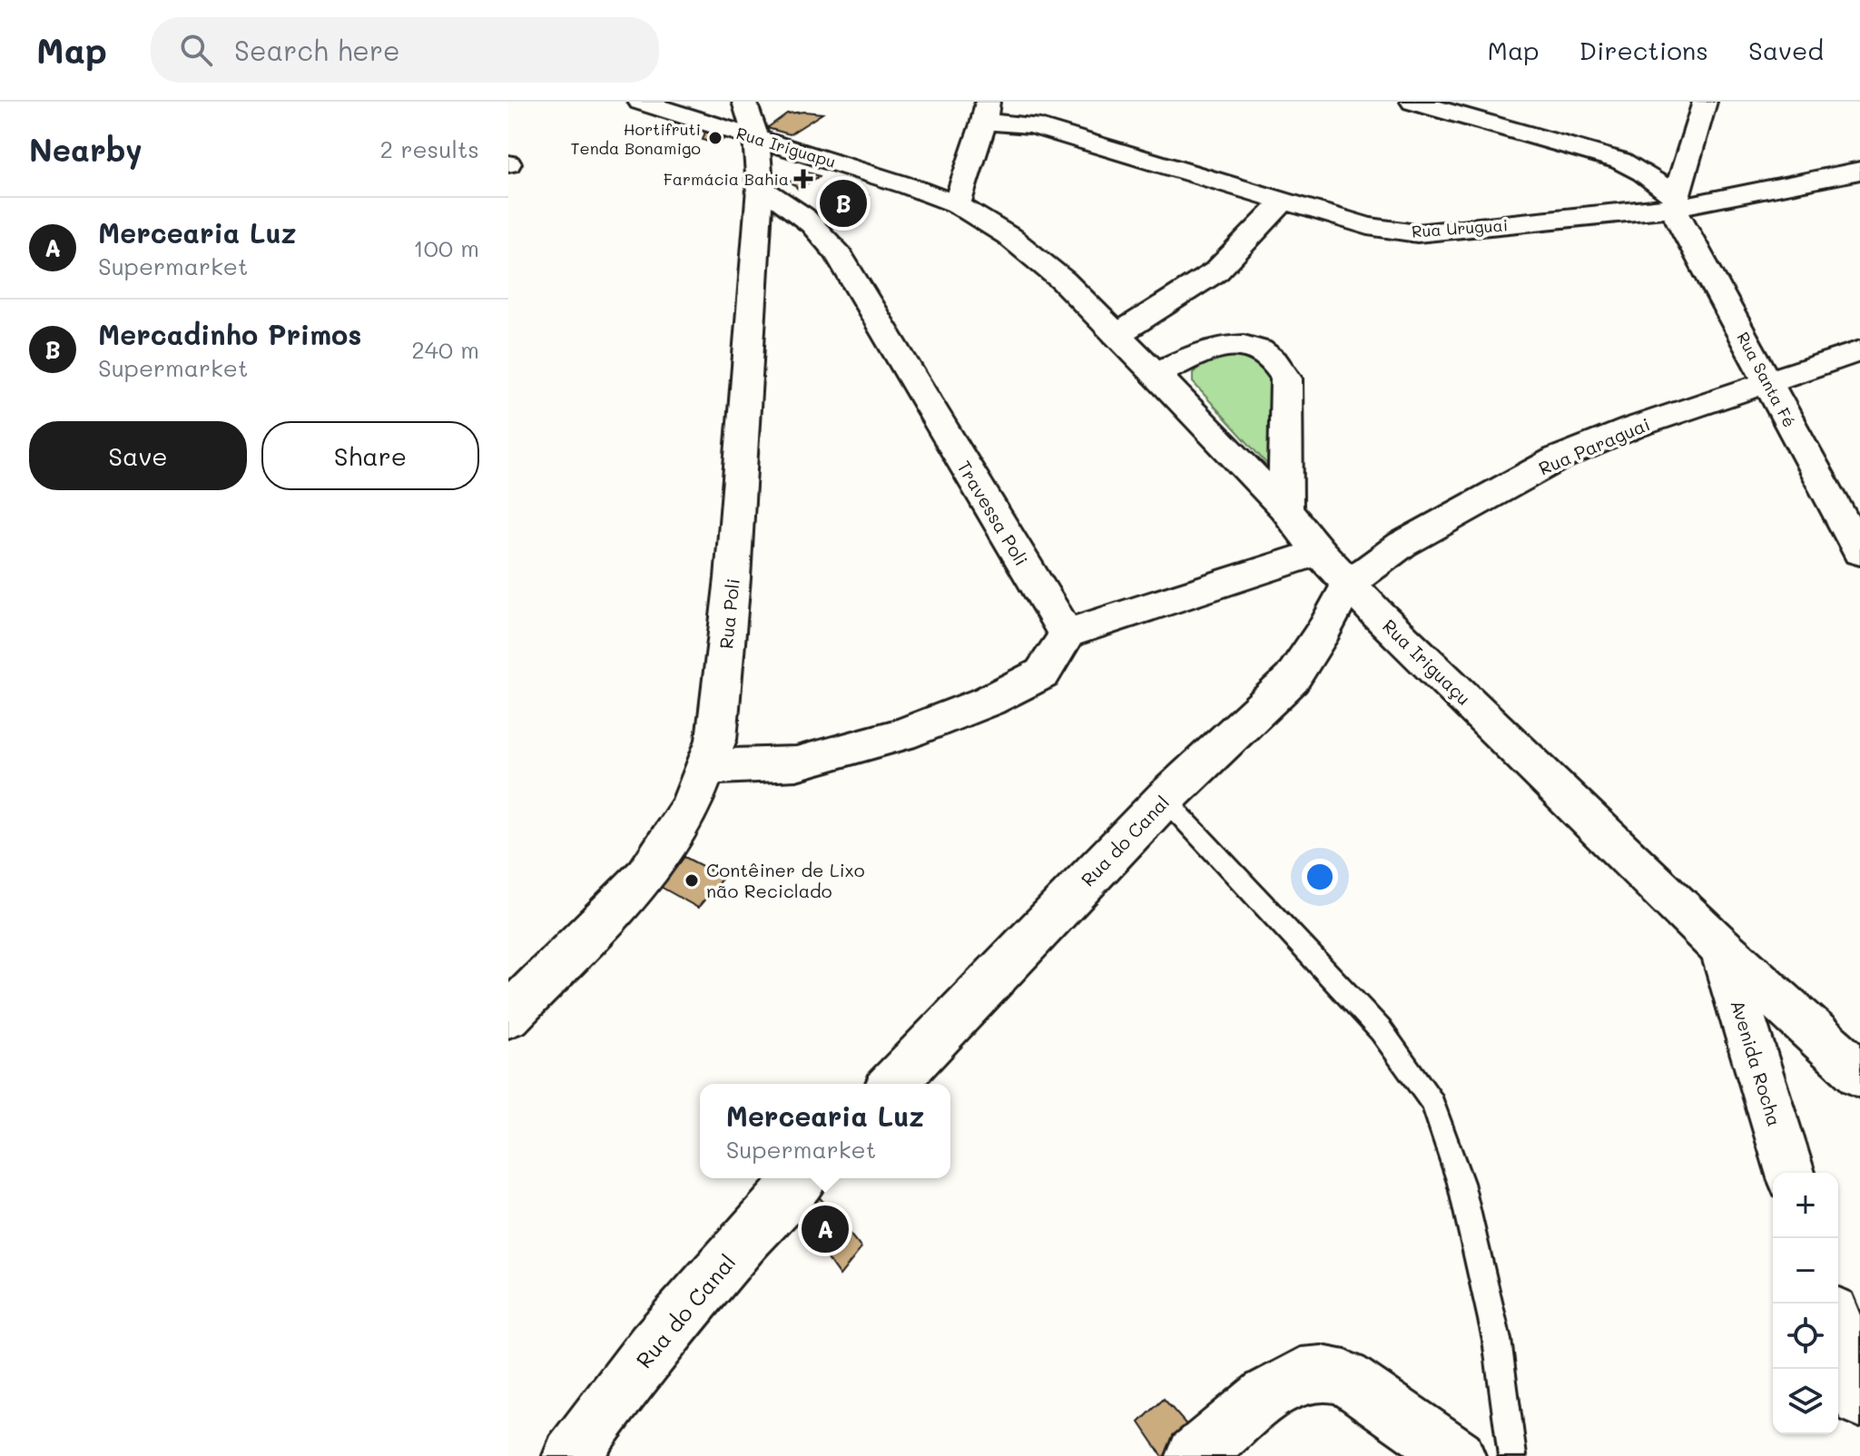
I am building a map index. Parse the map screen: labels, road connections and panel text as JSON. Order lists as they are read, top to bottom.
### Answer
{
  "streets": {
    "street": [
      "Rua Iriguapu",
      "Rua Uruguai",
      "Rua Santa Fé",
      "Rua Paraguai",
      "Travessa Poli",
      "Rua Poli",
      "Rua Iriguaçu",
      "Rua do Canal",
      "Avenida Rocha"
    ]
  },
  "crossings": [
    ["Rua Iriguapu", "Rua Poli"],
    ["Rua Iriguapu", "Rua Iriguaçu"],
    ["Rua Uruguai", "Rua Santa Fé"],
    ["Rua Santa Fé", "Rua Paraguai"],
    ["Rua Paraguai", "Rua Iriguaçu"],
    ["Rua Paraguai", "Rua do Canal"],
    ["Travessa Poli", "Rua Poli"],
    ["Rua Iriguaçu", "Rua do Canal"],
    ["Rua Iriguaçu", "Avenida Rocha"]
  ],
  "places": {
    "other": ["Hortifruti Tenda Bonamigo", "Contêiner de Lixo não Reciclado"],
    "health": ["Farmácia Bahia"]
  },
  "page": {
    "header": "Map",
    "search": "Search here",
    "nav": ["Map", "Directions", "Saved"],
    "heading": ["Nearby", "2 results"],
    "pins": ["B", "A"],
    "list": [
      {
        "mark": "A",
        "name": "Mercearia Luz",
        "note": "Supermarket",
        "value": "100 m"
      },
      {
        "mark": "B",
        "name": "Mercadinho Primos",
        "note": "Supermarket",
        "value": "240 m"
      }
    ],
    "buttons": ["Save", "Share"],
    "popup": ["Mercearia Luz", "Supermarket"],
    "map_buttons": ["+", "−"]
  }
}
